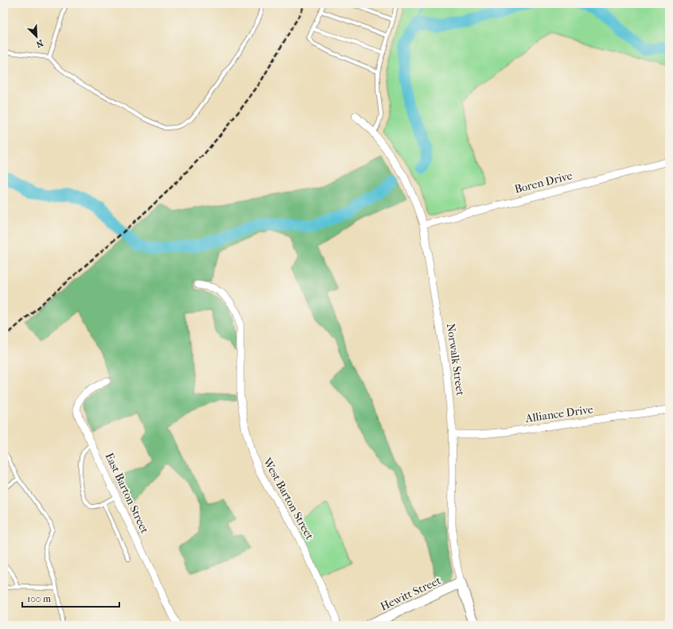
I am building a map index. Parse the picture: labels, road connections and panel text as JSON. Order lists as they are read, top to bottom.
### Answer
{
  "streets": {
    "street": [
      "Boren Drive",
      "Norwalk Street",
      "Alliance Drive",
      "East Barton Street",
      "West Barton Street",
      "Hewitt Street"
    ]
  },
  "crossings": [
    ["Boren Drive", "Norwalk Street"],
    ["Norwalk Street", "Alliance Drive"],
    ["Norwalk Street", "Hewitt Street"]
  ],
  "scale_bar": "100 m",
  "north": "bottom right"
}
